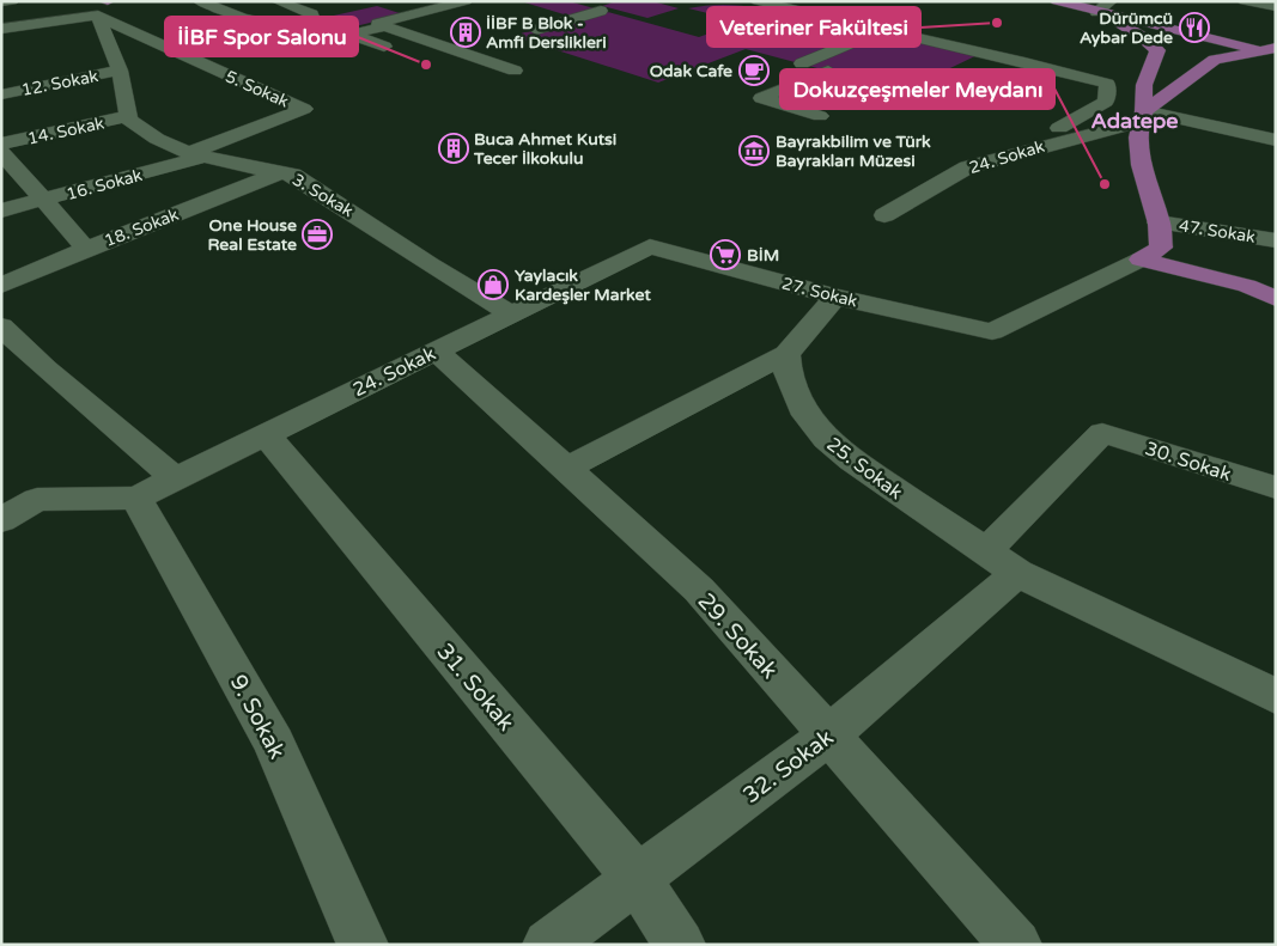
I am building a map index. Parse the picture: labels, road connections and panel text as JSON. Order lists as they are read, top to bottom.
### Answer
{
  "streets": {
    "street": [
      "12. Sokak",
      "5. Sokak",
      "14. Sokak",
      "24. Sokak",
      "16. Sokak",
      "3. Sokak",
      "18. Sokak",
      "47. Sokak",
      "27. Sokak",
      "30. Sokak",
      "25. Sokak",
      "29. Sokak",
      "31. Sokak",
      "9. Sokak",
      "32. Sokak"
    ]
  },
  "crossings": [
    ["5. Sokak", "16. Sokak"],
    ["5. Sokak", "3. Sokak"],
    ["14. Sokak", "3. Sokak"],
    ["24. Sokak", "3. Sokak"],
    ["24. Sokak", "27. Sokak"],
    ["24. Sokak", "29. Sokak"],
    ["24. Sokak", "31. Sokak"],
    ["24. Sokak", "9. Sokak"],
    ["16. Sokak", "3. Sokak"],
    ["3. Sokak", "18. Sokak"],
    ["30. Sokak", "32. Sokak"],
    ["25. Sokak", "32. Sokak"],
    ["29. Sokak", "32. Sokak"],
    ["31. Sokak", "32. Sokak"]
  ],
  "districts": ["Adatepe"],
  "places": {
    "other": ["Veteriner Fakültesi", "İİBF Spor Salonu", "Dokuzçeşmeler Meydanı"],
    "restaurant": ["Dürümcü Aybar Dede"],
    "building": ["İİBF B Blok - Amfi Derslikleri", "Buca Ahmet Kutsi Tecer İlkokulu"],
    "cafe": ["Odak Cafe"],
    "museum": ["Bayrakbilim ve Türk Bayrakları Müzesi"],
    "office": ["One House Real Estate"],
    "supermarket": ["BİM"],
    "shop": ["Yaylacık Kardeşler Market"]
  }
}
